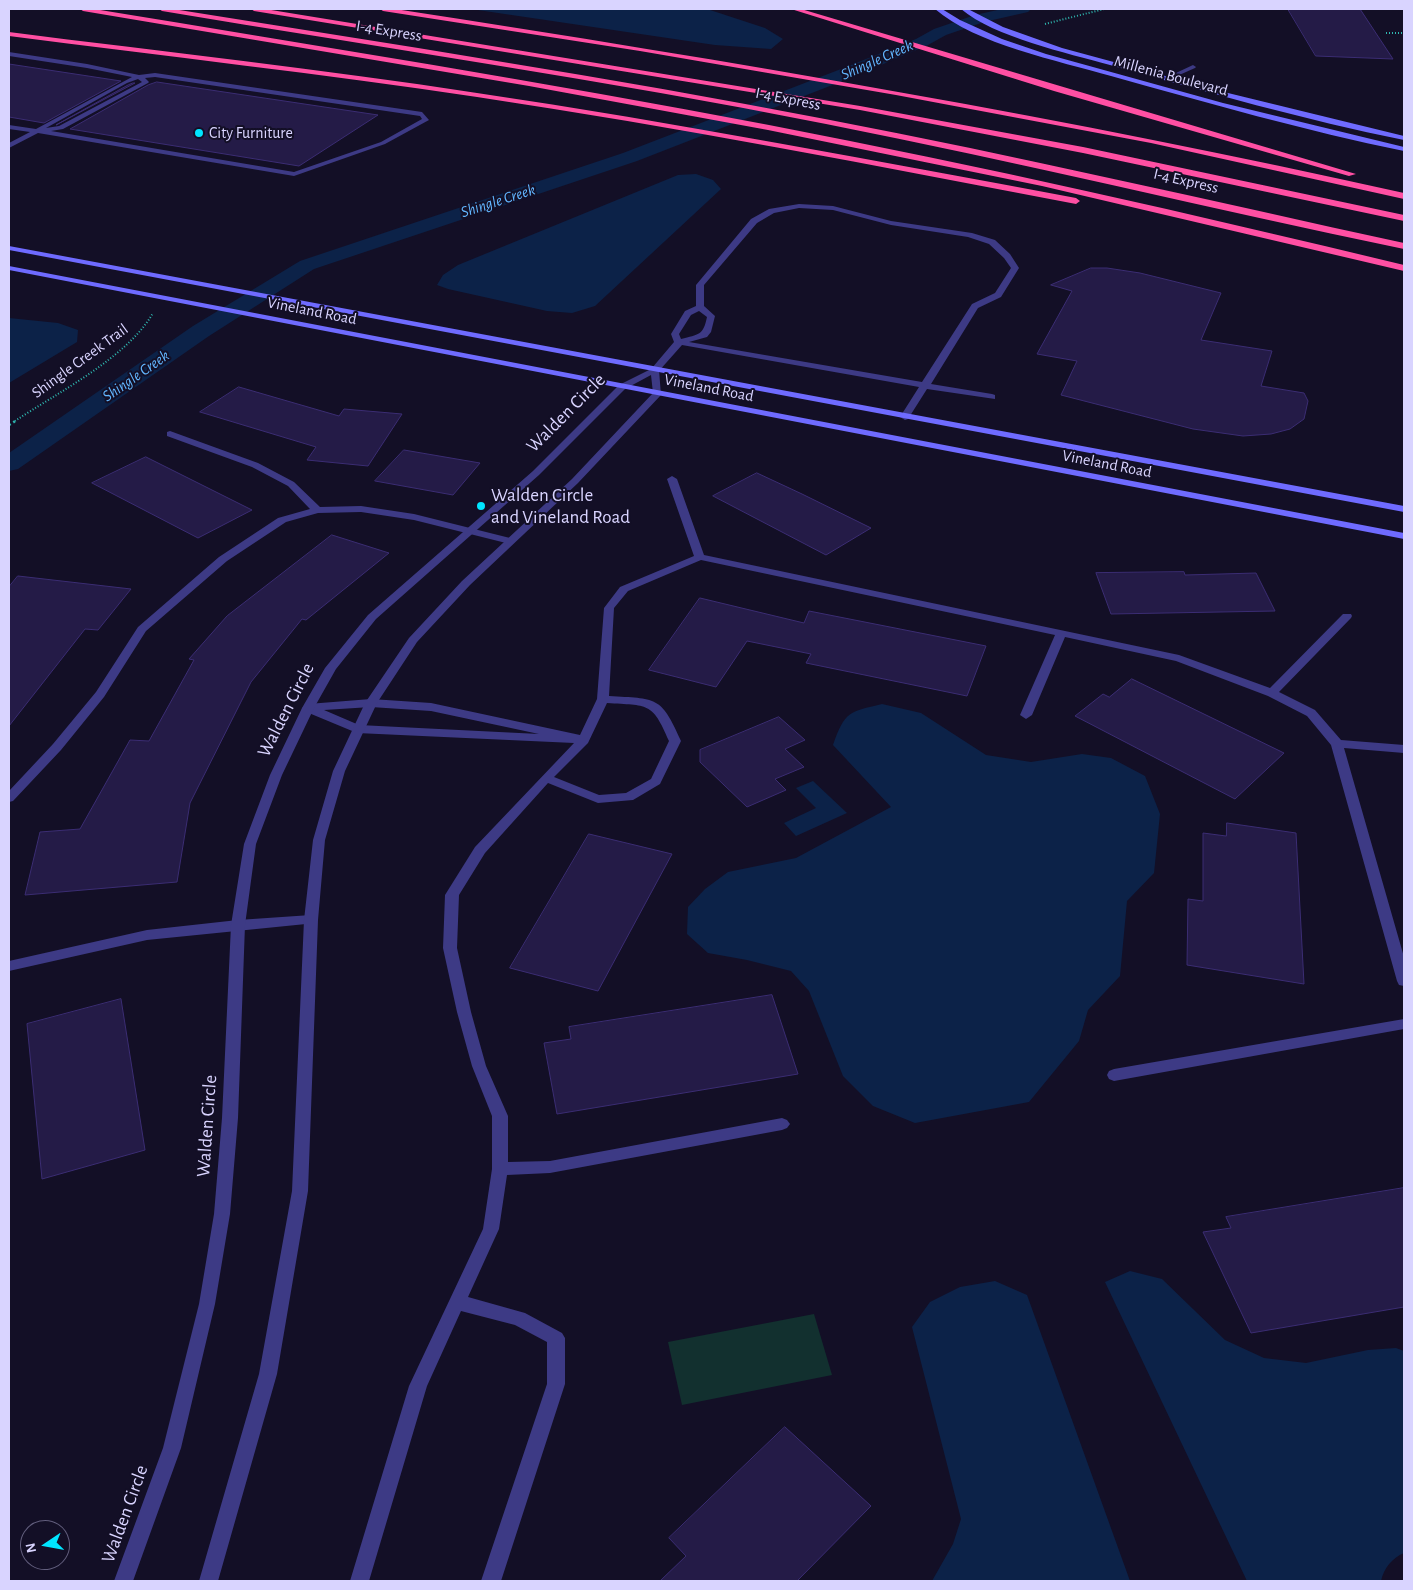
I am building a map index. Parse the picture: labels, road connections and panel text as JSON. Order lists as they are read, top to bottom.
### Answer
{
  "streets": {
    "highway": ["I-4 Express"],
    "street": ["Millenia Boulevard", "Vineland Road", "Walden Circle"],
    "path": ["Shingle Creek Trail"]
  },
  "crossings": [
    ["Vineland Road", "Walden Circle"]
  ],
  "water": ["Shingle Creek"],
  "places": ["City Furniture", "Walden Circle and Vineland Road"],
  "north": "left"
}
